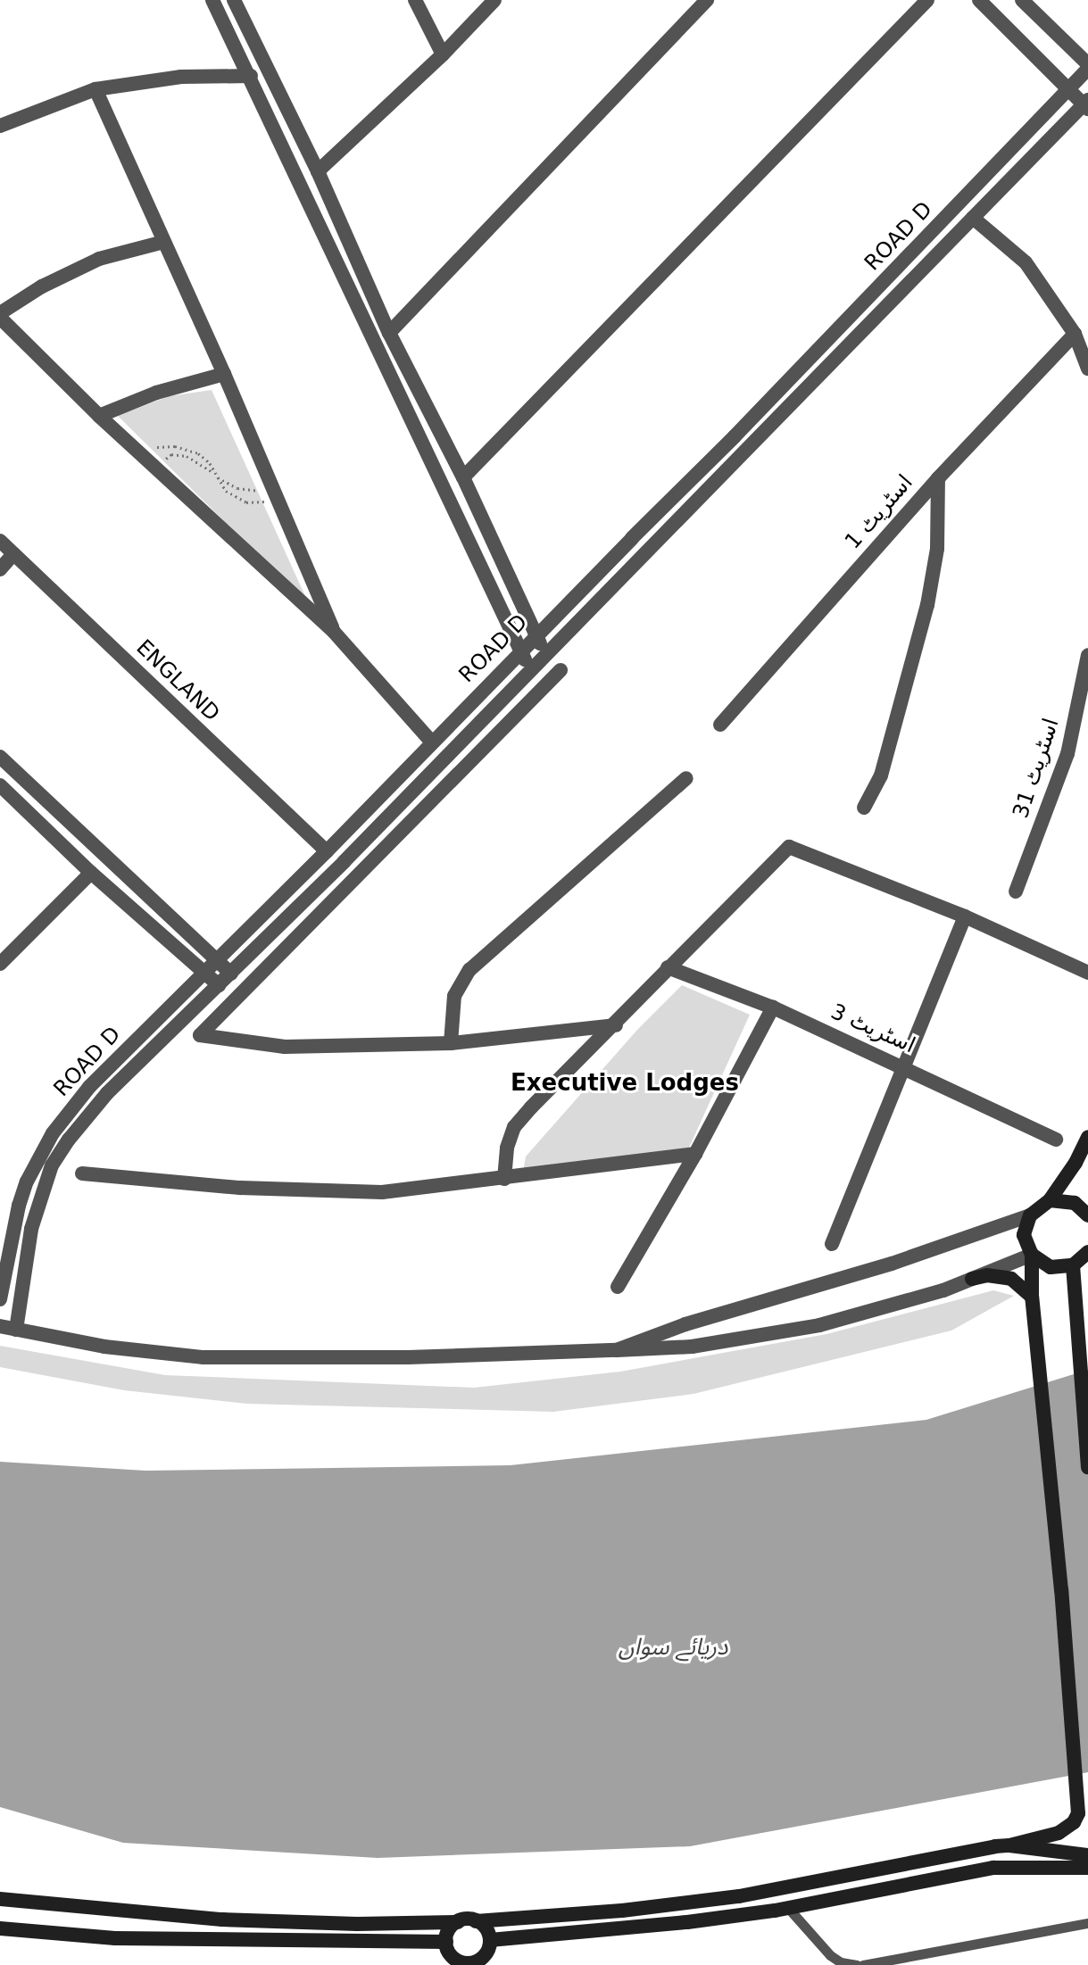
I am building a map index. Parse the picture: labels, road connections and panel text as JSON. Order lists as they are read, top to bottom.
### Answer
{
  "streets": {
    "street": [
      "ROAD D",
      "اسٹریٹ 1",
      "ENGLAND",
      "اسٹریٹ 31",
      "اسٹریٹ 3"
    ]
  },
  "crossings": [
    ["ROAD D", "ENGLAND"]
  ],
  "districts": ["Executive Lodges"],
  "water": ["دریائے سواں"]
}
